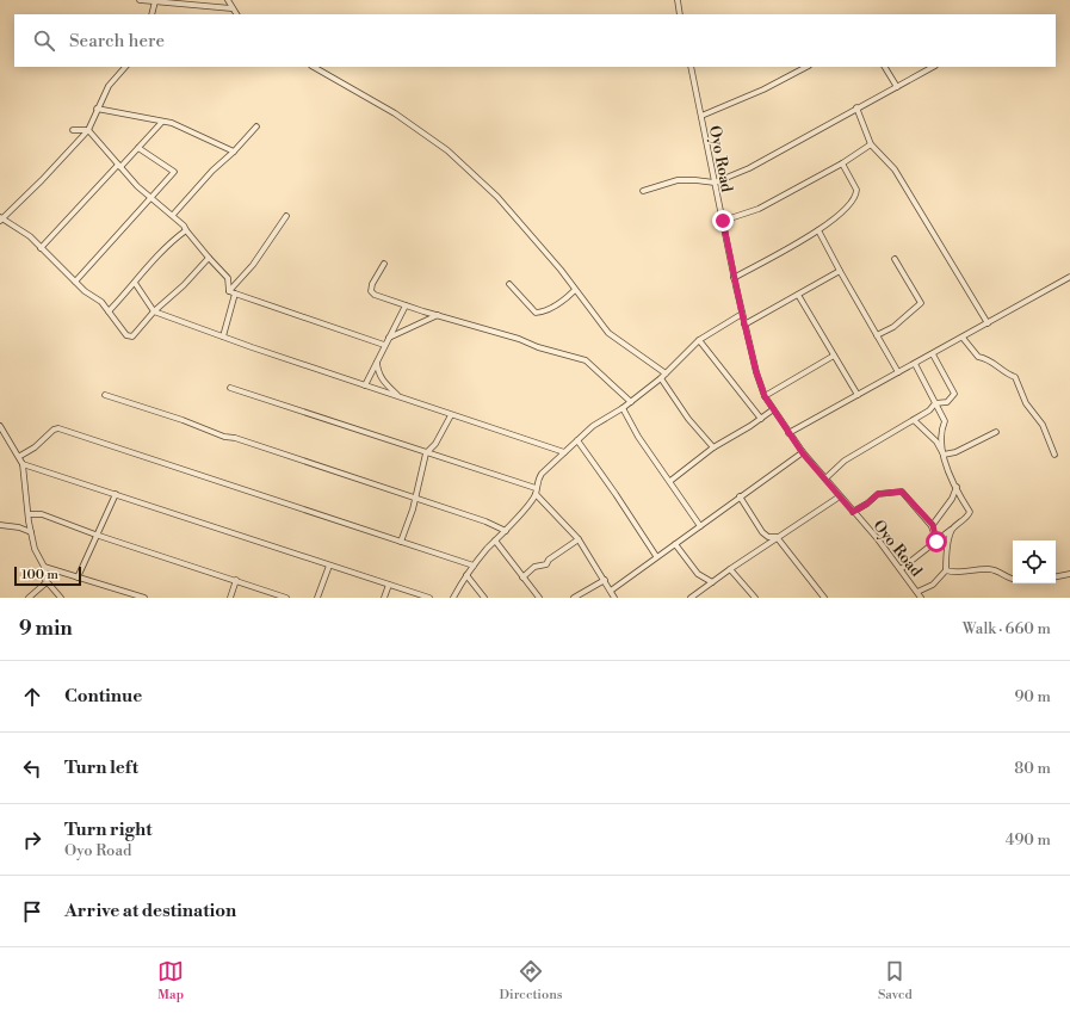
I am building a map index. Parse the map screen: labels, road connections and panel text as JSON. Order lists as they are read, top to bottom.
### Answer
{
  "streets": {
    "street": ["Oyo Road"]
  },
  "scale_bar": "100 m",
  "page": {
    "search": "Search here",
    "scale": "100 m",
    "heading": ["9 min", "Walk · 660 m"],
    "list": [
      ["Continue", "90 m"],
      ["Turn left", "80 m"],
      ["Turn right", "Oyo Road", "490 m"],
      "Arrive at destination"
    ],
    "nav": ["Map", "Directions", "Saved"]
  }
}
